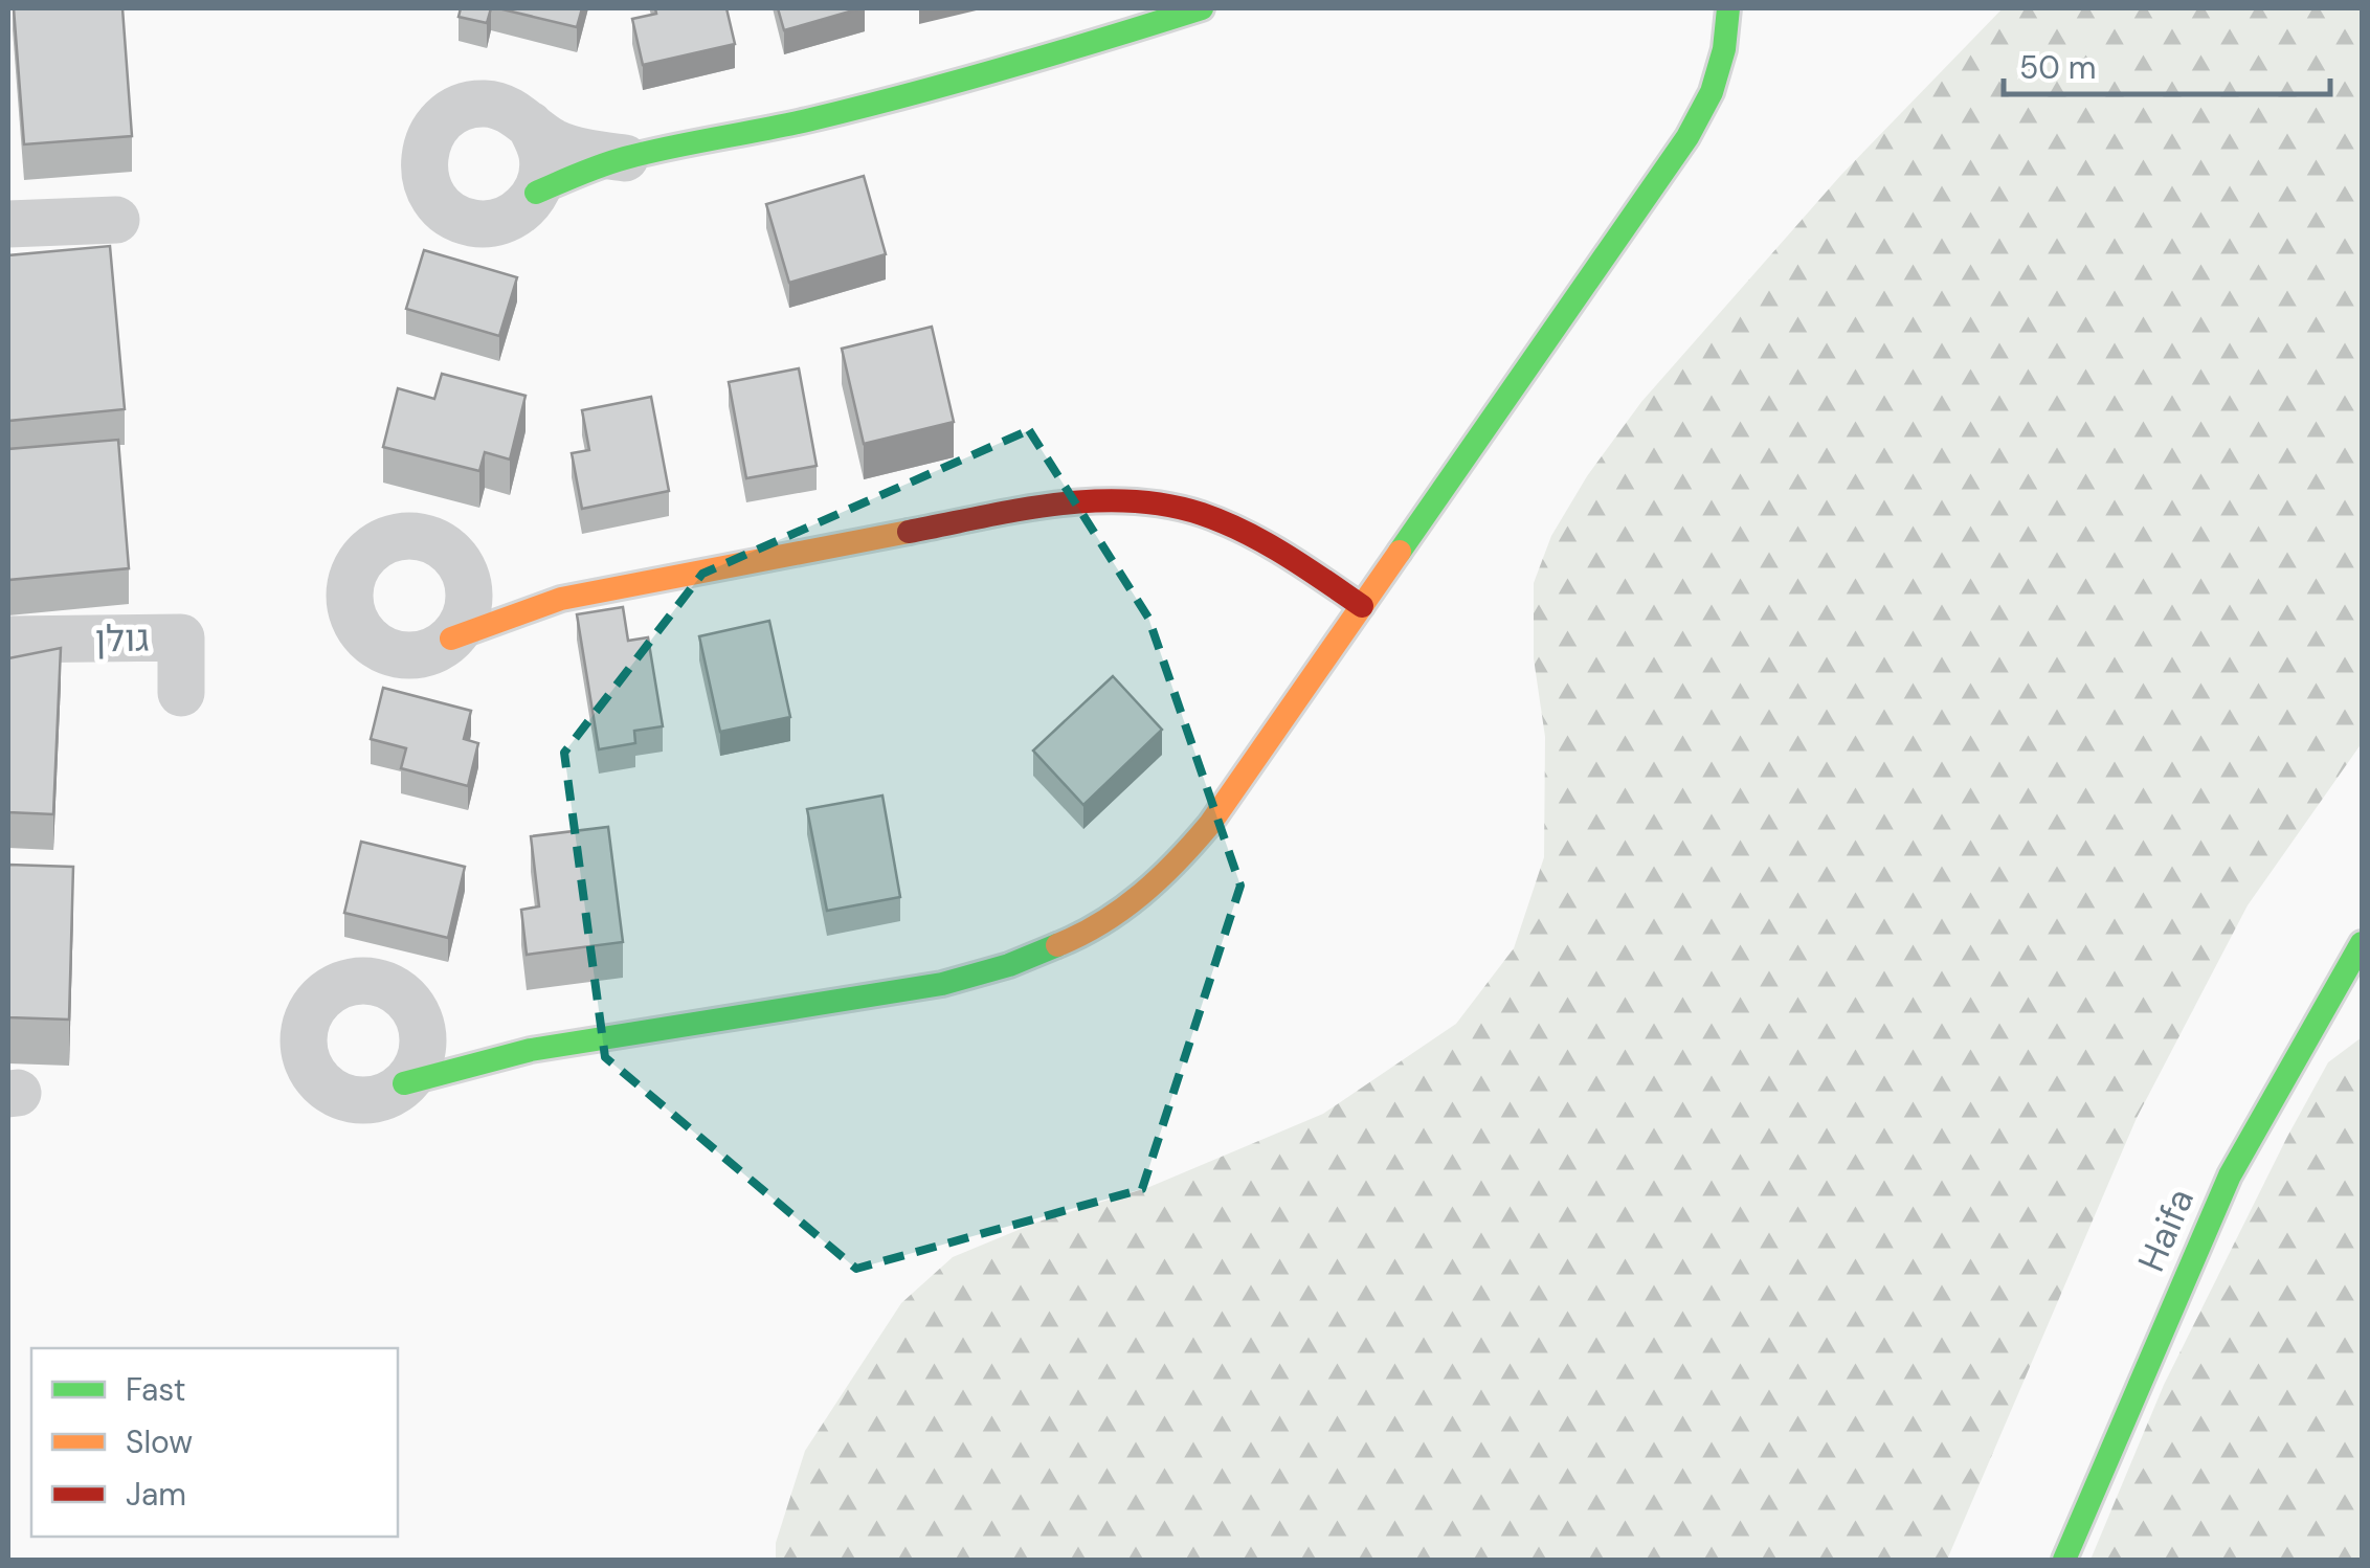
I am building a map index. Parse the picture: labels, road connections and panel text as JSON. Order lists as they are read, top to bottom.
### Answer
{
  "streets": {
    "main road": ["Haifa"],
    "street": ["גולן"]
  },
  "legend": ["Fast", "Slow", "Jam"],
  "scale_bar": "50 m"
}
